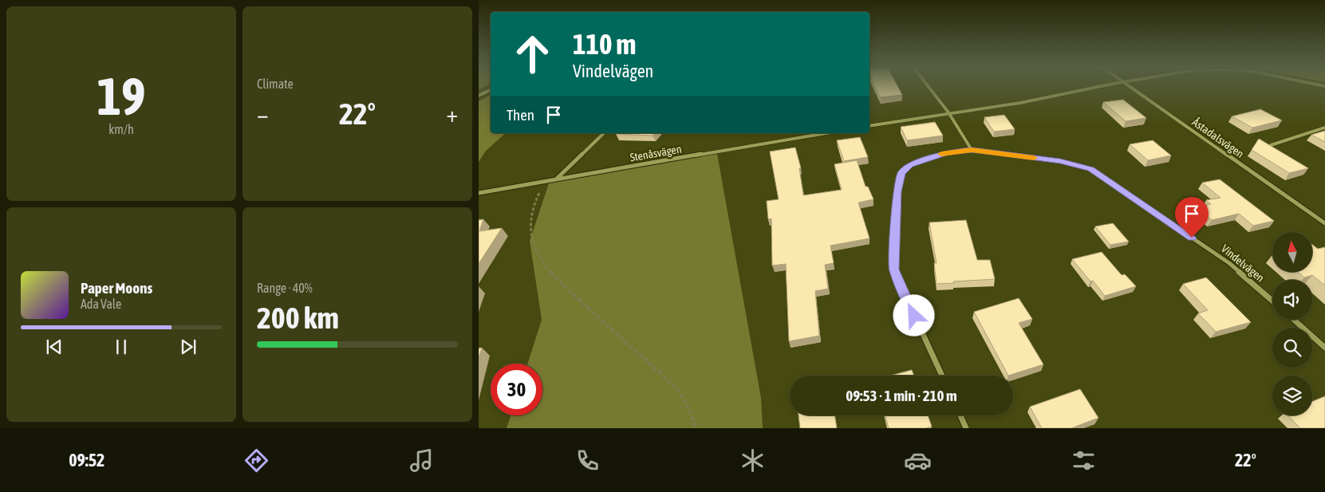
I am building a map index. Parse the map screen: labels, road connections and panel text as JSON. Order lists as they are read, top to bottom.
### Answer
{
  "streets": {
    "street": ["Åstadalsvägen", "Stenåsvägen", "Vindelvägen"]
  },
  "north": "top",
  "page": {
    "tile": [
      ["19", "km/h"],
      "Climate",
      ["Range · 40%", "200 km"]
    ],
    "turn": ["110 m", "Vindelvägen"],
    "then": "Then",
    "heat": ["−", "22°", "+"],
    "song": ["Paper Moons", "Ada Vale"],
    "limit": "30",
    "trip": "09:53 · 1 min · 210 m",
    "tabs": ["09:52", "22°"]
  }
}
